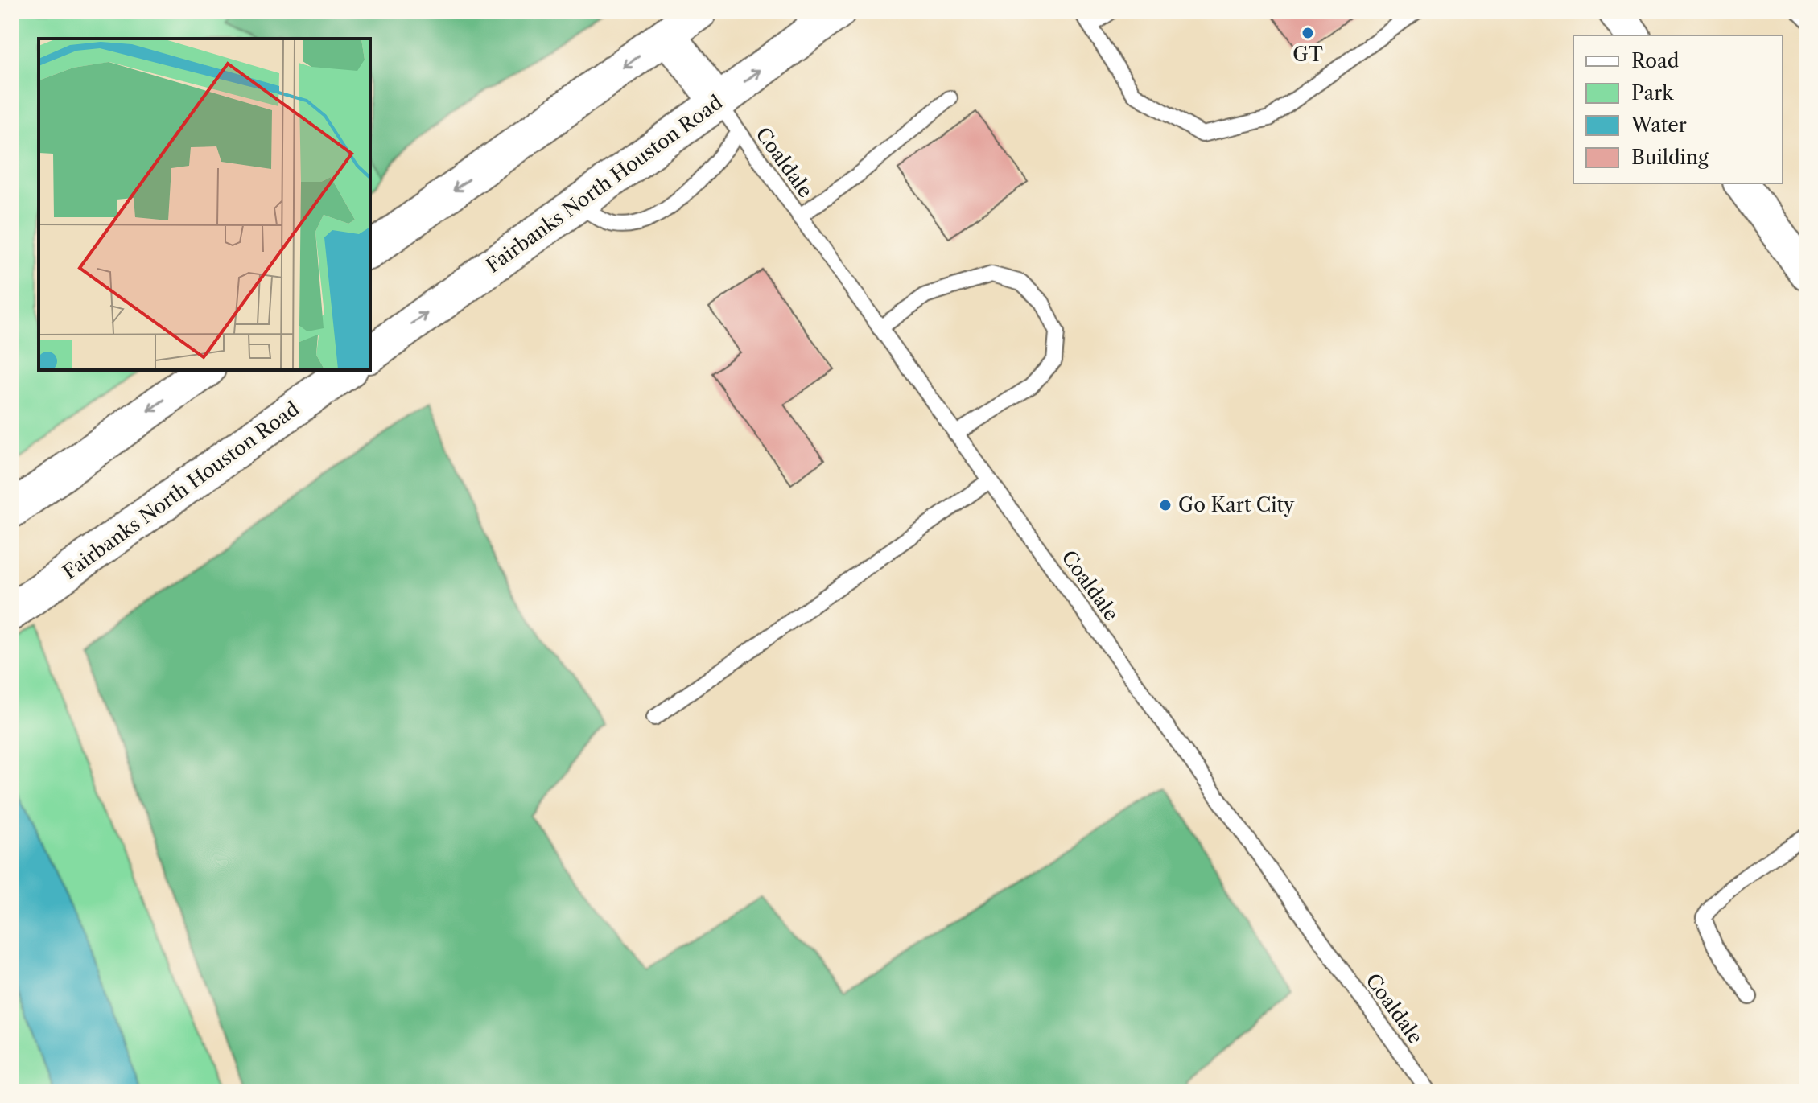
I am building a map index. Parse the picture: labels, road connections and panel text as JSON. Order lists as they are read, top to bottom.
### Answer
{
  "streets": {
    "main road": ["Fairbanks North Houston Road"],
    "lane": ["Coaldale"]
  },
  "crossings": [
    ["Coaldale", "Fairbanks North Houston Road"]
  ],
  "places": ["GT", "Go Kart City"],
  "legend": [
    "Road",
    "Park",
    "Water",
    "Building"
  ]
}
